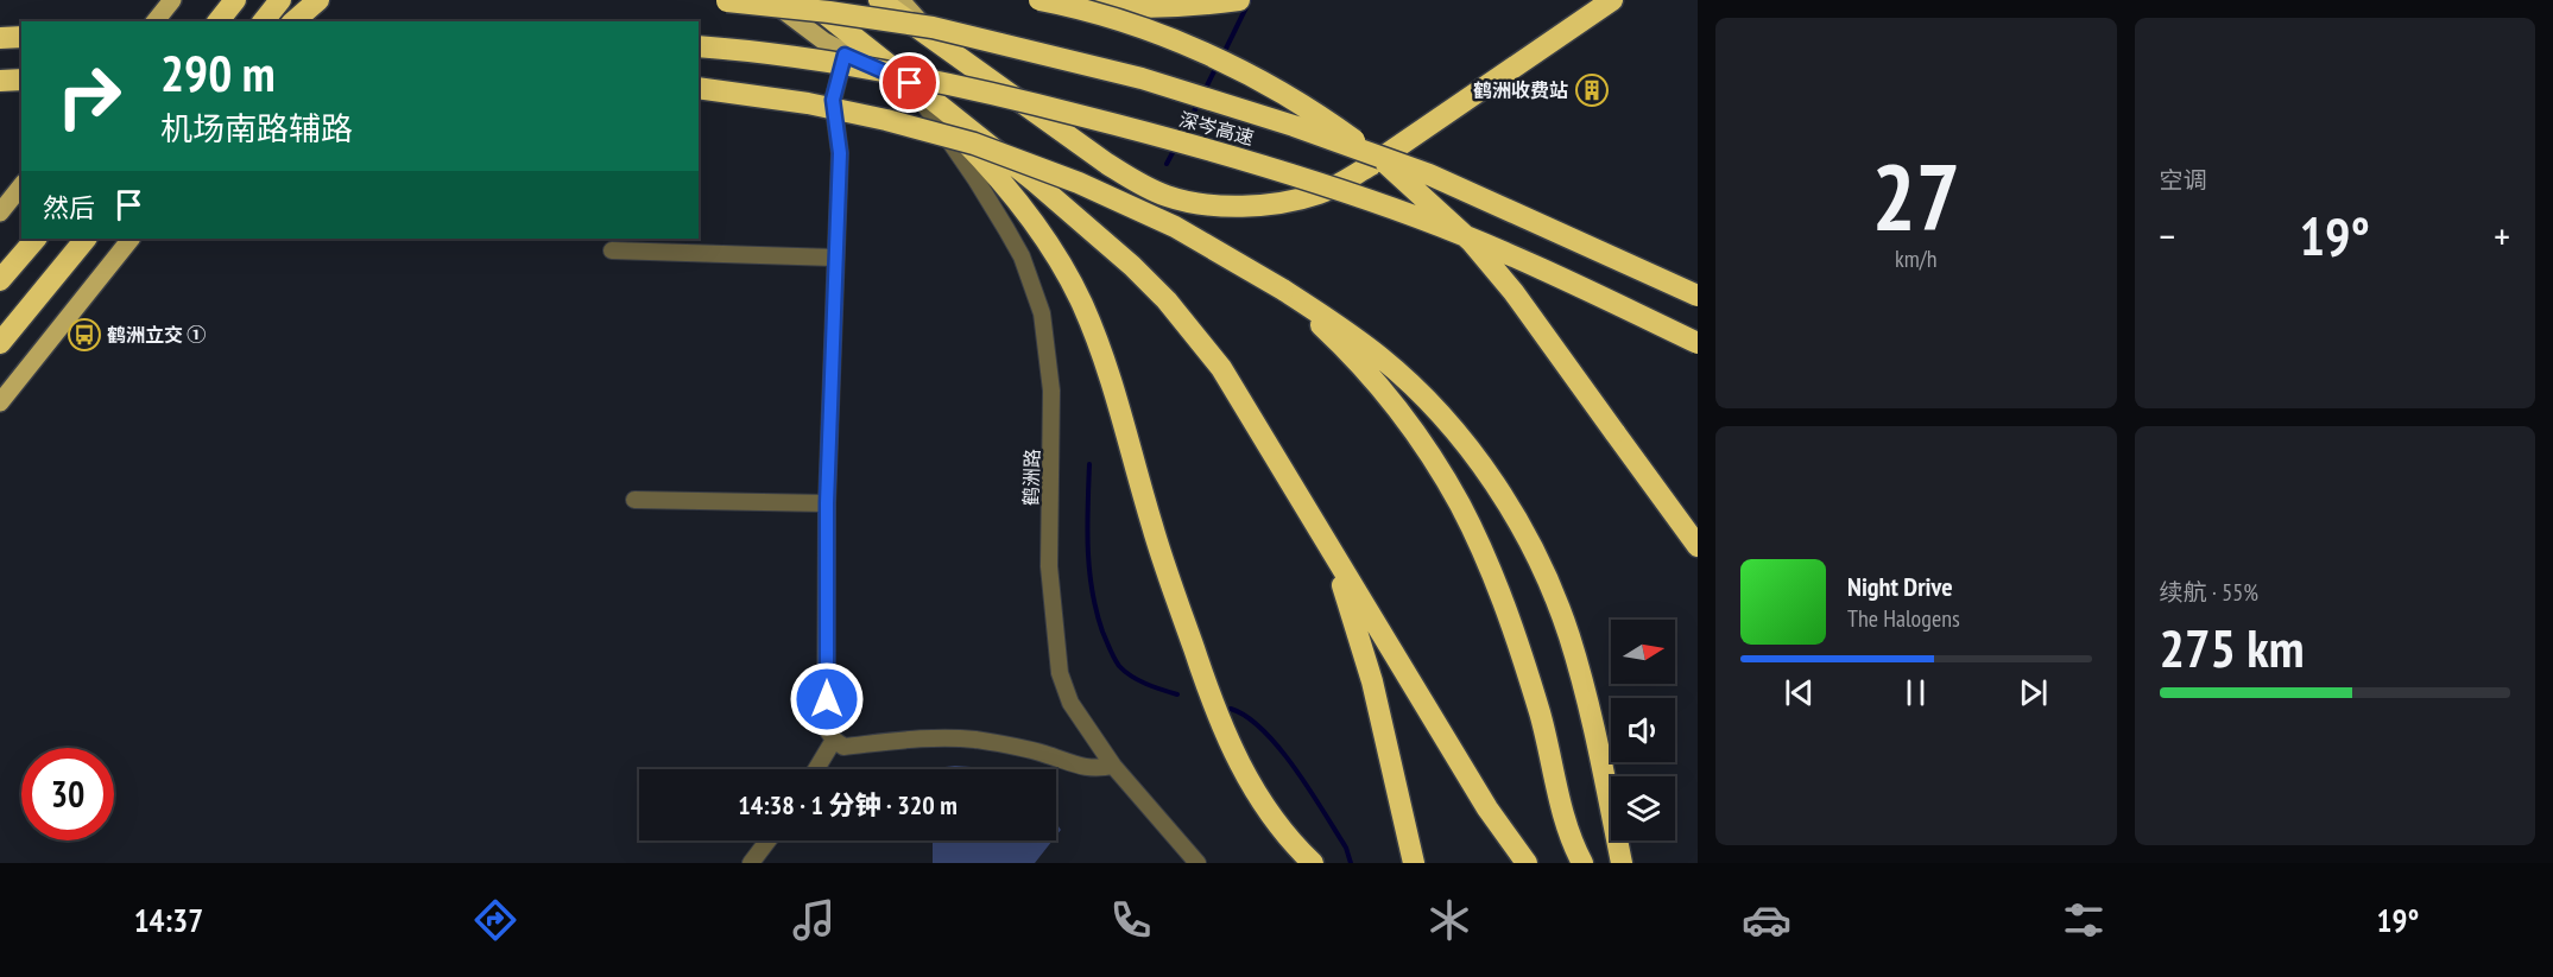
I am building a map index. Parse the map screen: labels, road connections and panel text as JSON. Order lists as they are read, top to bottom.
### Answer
{
  "streets": {
    "highway": ["深岑高速"],
    "street": ["鹤洲路"]
  },
  "places": {
    "building": ["鹤洲收费站"],
    "bus stop": ["鹤洲立交 ①"]
  },
  "north": "right",
  "page": {
    "tile": [
      ["27", "km/h"],
      "空调",
      ["续航 · 55%", "275 km"]
    ],
    "turn": ["290 m", "机场南路辅路"],
    "then": "然后",
    "heat": ["−", "19°", "+"],
    "song": ["Night Drive", "The Halogens"],
    "limit": "30",
    "trip": "14:38 · 1 分钟 · 320 m",
    "tabs": ["14:37", "19°"]
  }
}
